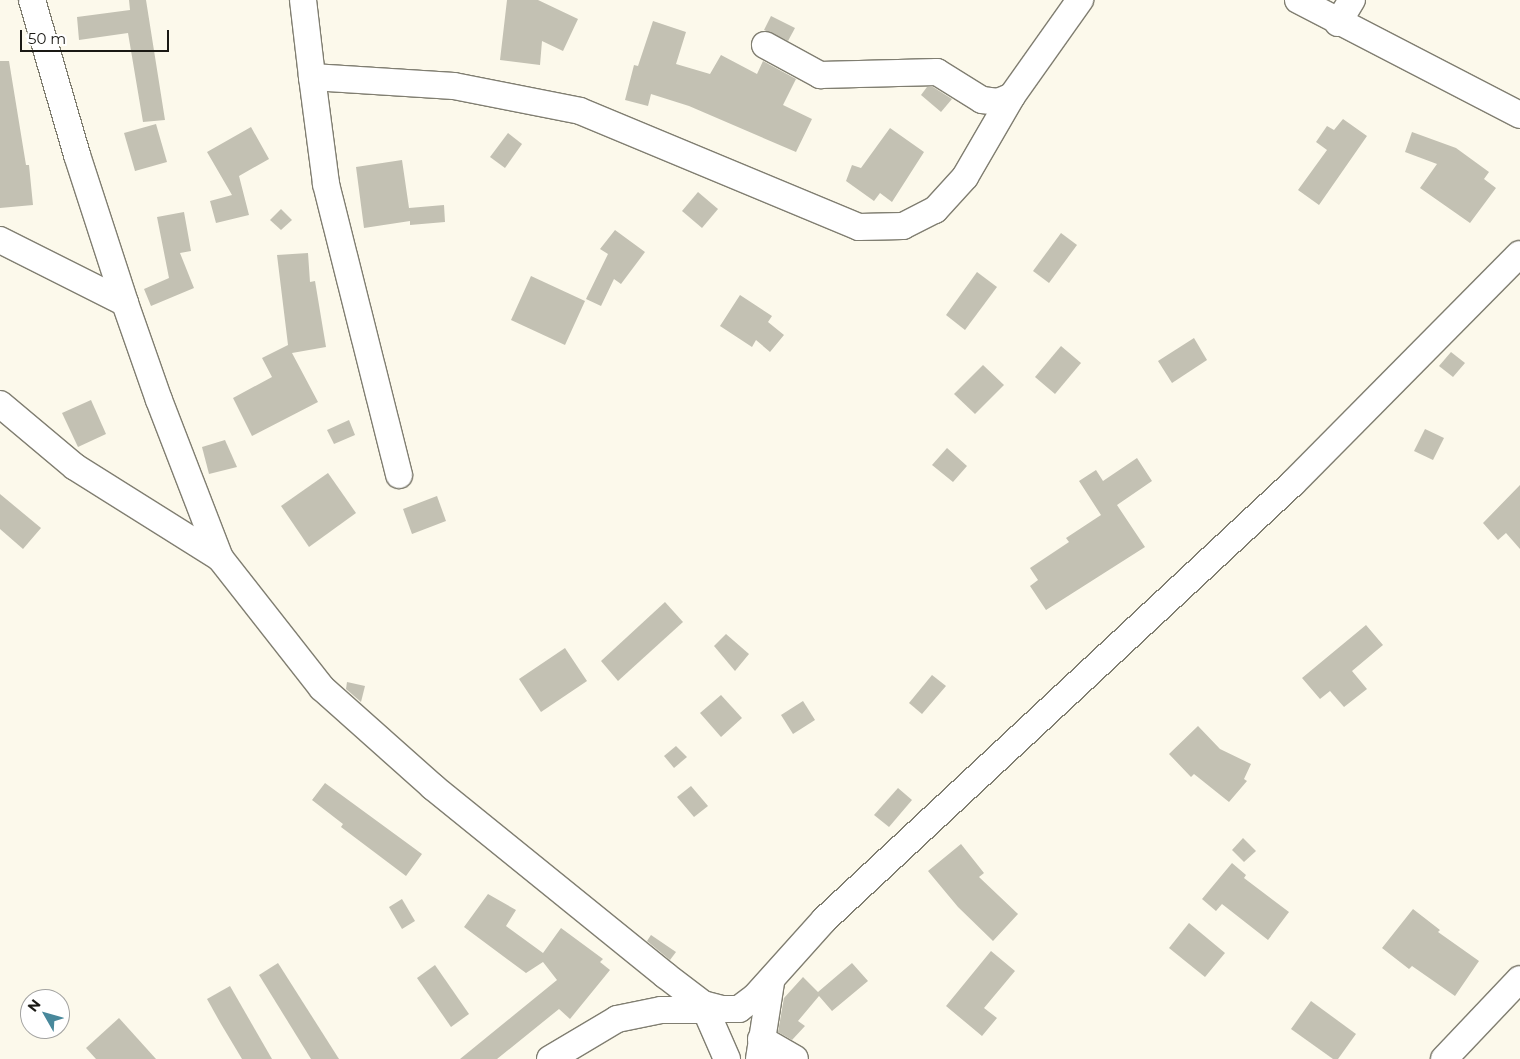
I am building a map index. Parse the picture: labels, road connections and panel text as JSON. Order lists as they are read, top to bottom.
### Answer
{
  "scale_bar": "50 m",
  "north": "top left"
}
